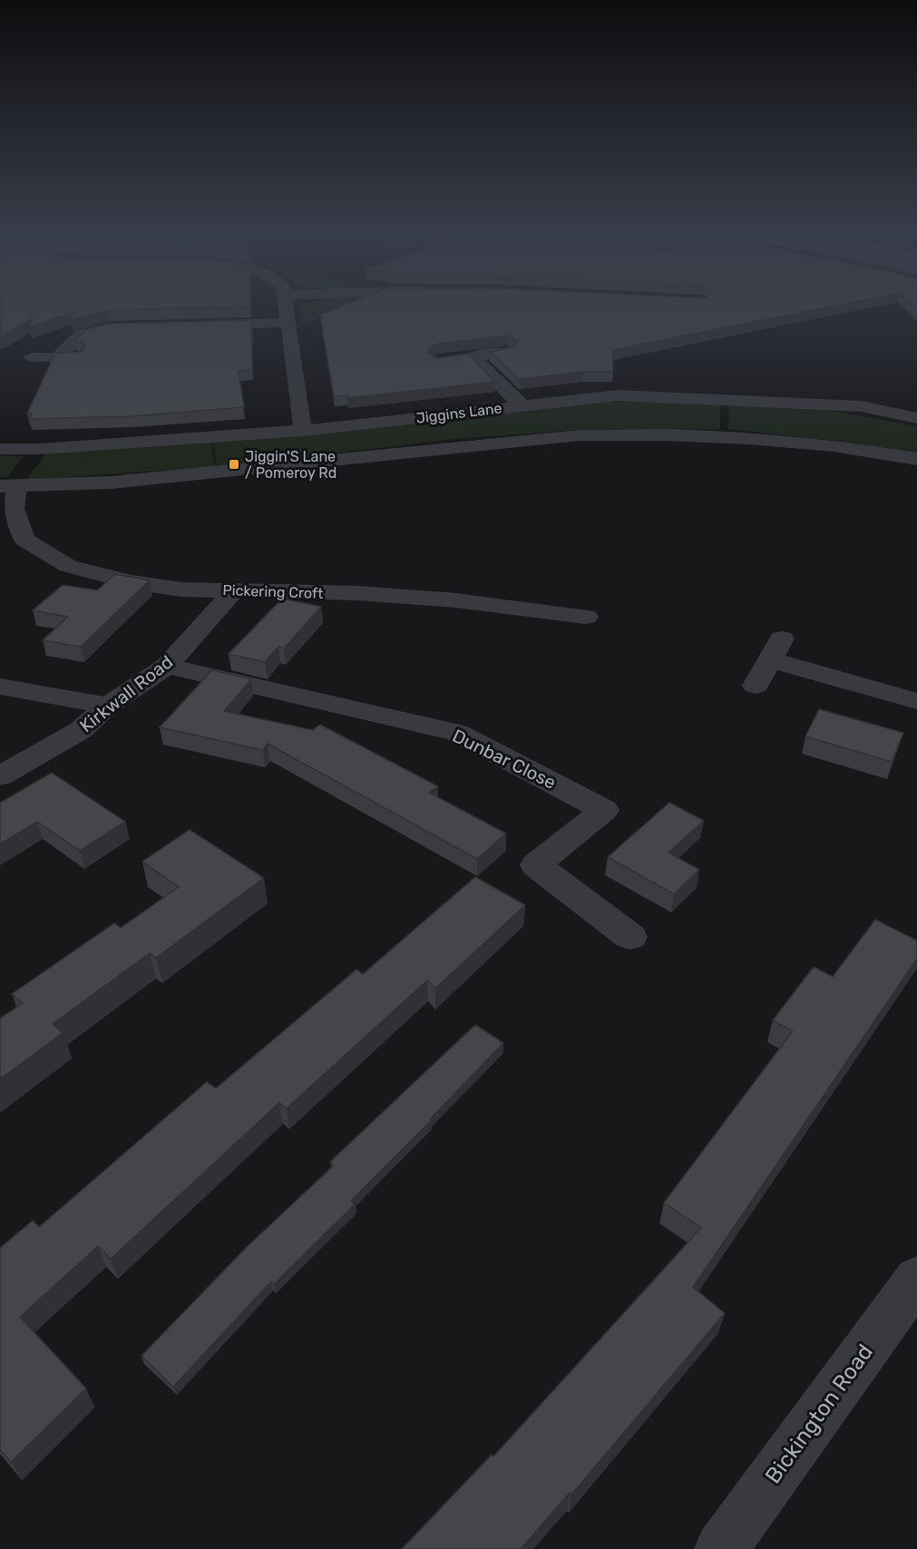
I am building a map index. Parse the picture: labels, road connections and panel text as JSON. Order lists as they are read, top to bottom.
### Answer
{
  "streets": {
    "street": [
      "Jiggins Lane",
      "Pickering Croft",
      "Kirkwall Road",
      "Dunbar Close",
      "Bickington Road"
    ]
  },
  "crossings": [
    ["Jiggins Lane", "Pickering Croft"],
    ["Pickering Croft", "Kirkwall Road"],
    ["Kirkwall Road", "Dunbar Close"]
  ],
  "places": {
    "transit": ["Jiggin'S Lane / Pomeroy Rd"]
  }
}
